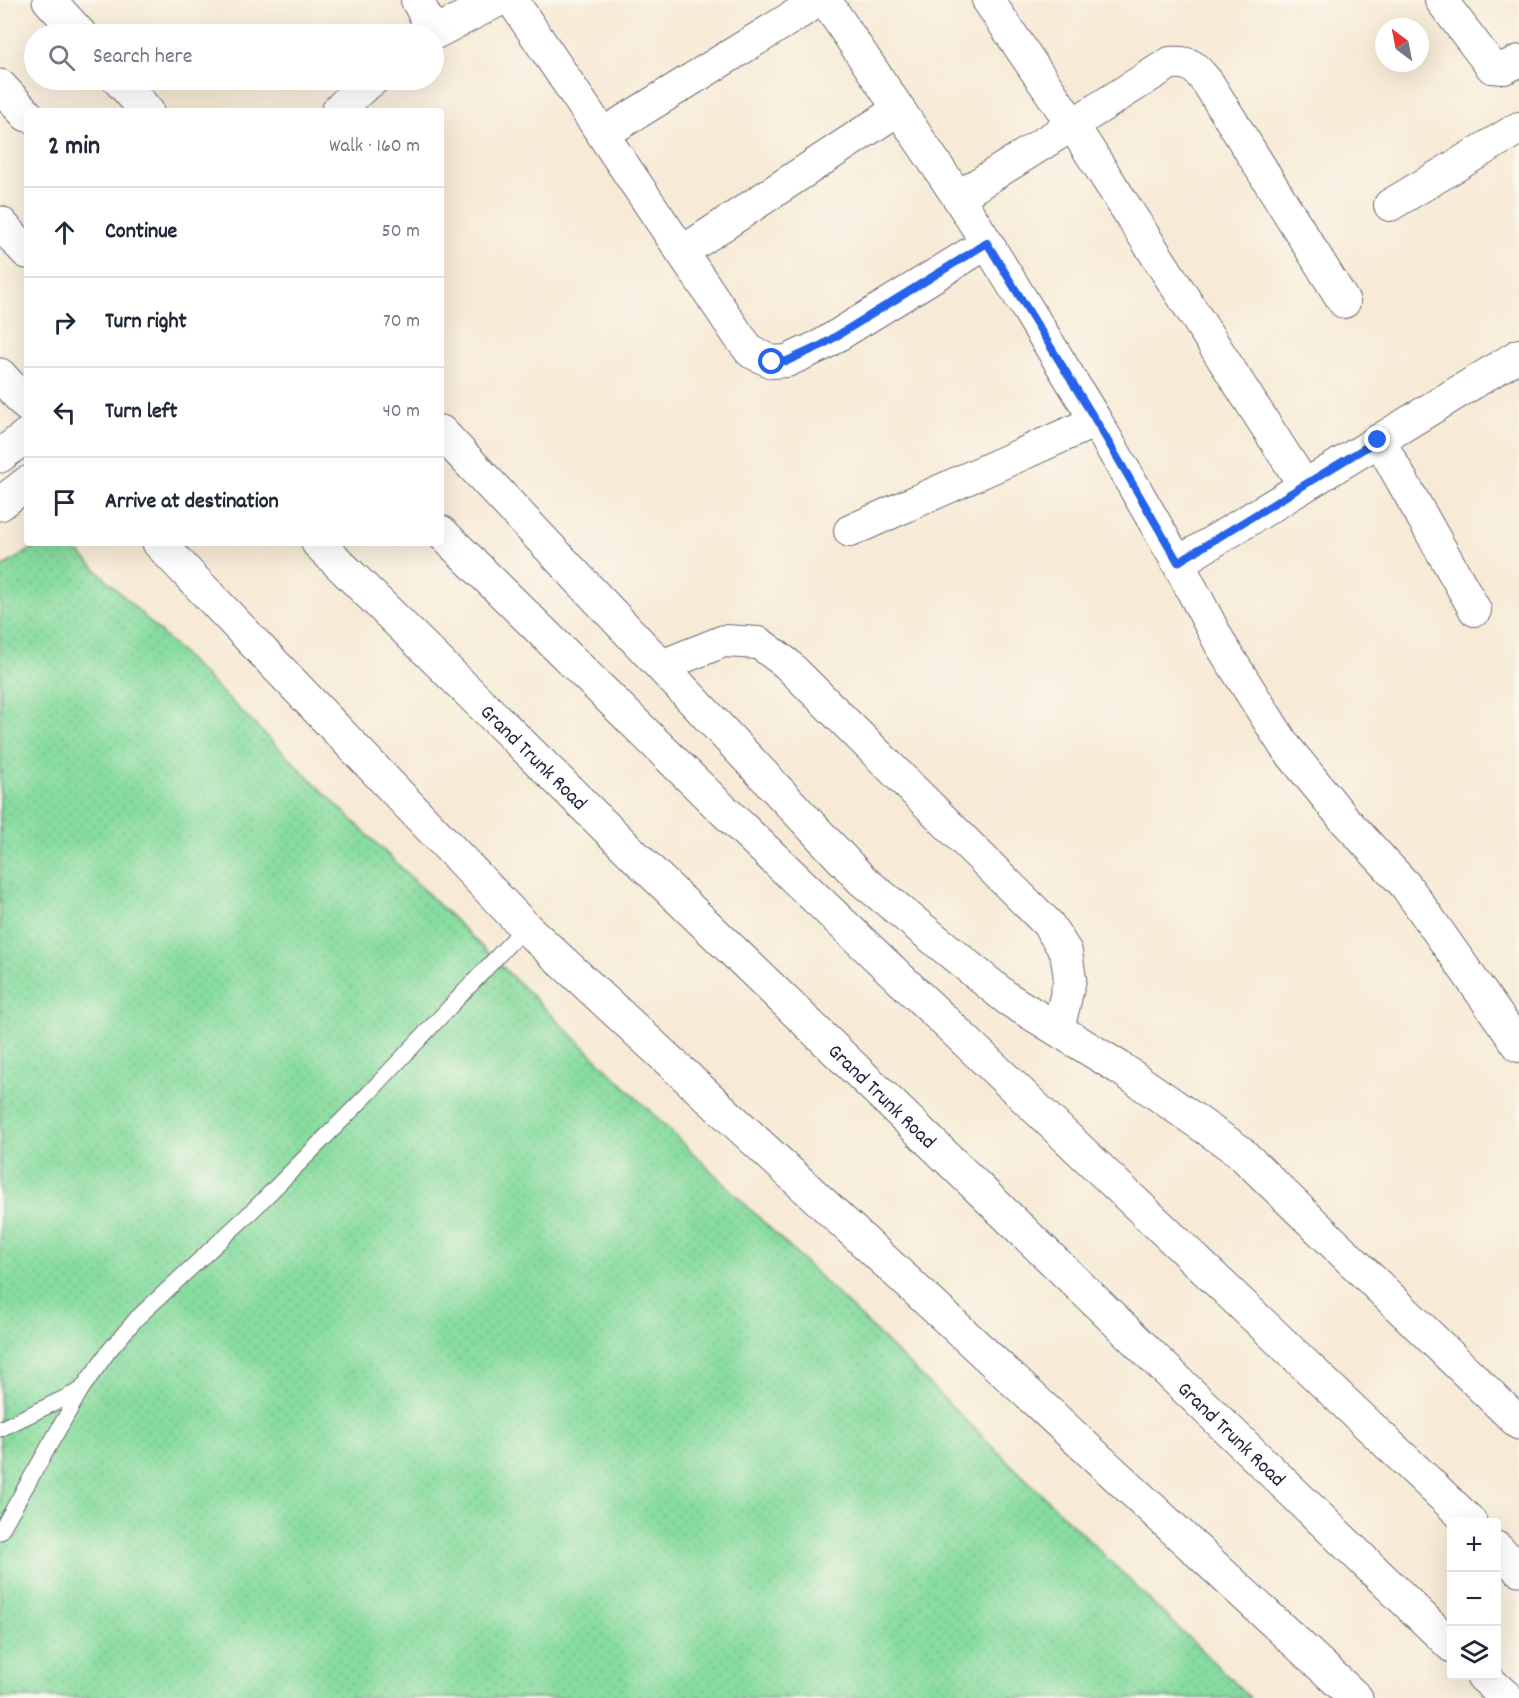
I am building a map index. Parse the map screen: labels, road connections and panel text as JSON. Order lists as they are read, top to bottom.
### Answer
{
  "streets": {
    "main road": ["Grand Trunk Road"]
  },
  "north": "top left",
  "page": {
    "search": "Search here",
    "heading": ["2 min", "Walk · 160 m"],
    "list": [
      ["Continue", "50 m"],
      ["Turn right", "70 m"],
      ["Turn left", "40 m"],
      "Arrive at destination"
    ],
    "map_buttons": ["+", "−"]
  }
}
